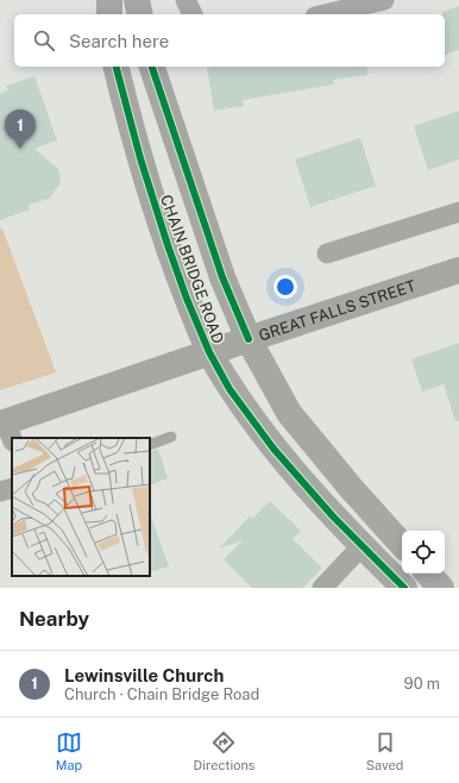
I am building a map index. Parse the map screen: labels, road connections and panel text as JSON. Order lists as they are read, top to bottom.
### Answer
{
  "streets": {
    "main road": ["CHAIN BRIDGE ROAD", "GREAT FALLS STREET"]
  },
  "crossings": [
    ["CHAIN BRIDGE ROAD", "GREAT FALLS STREET"]
  ],
  "page": {
    "search": "Search here",
    "pins": "1",
    "heading": "Nearby",
    "list": [
      {
        "mark": "1",
        "name": "Lewinsville Church",
        "note": "Church · Chain Bridge Road",
        "value": "90 m"
      }
    ],
    "nav": ["Map", "Directions", "Saved"]
  }
}
